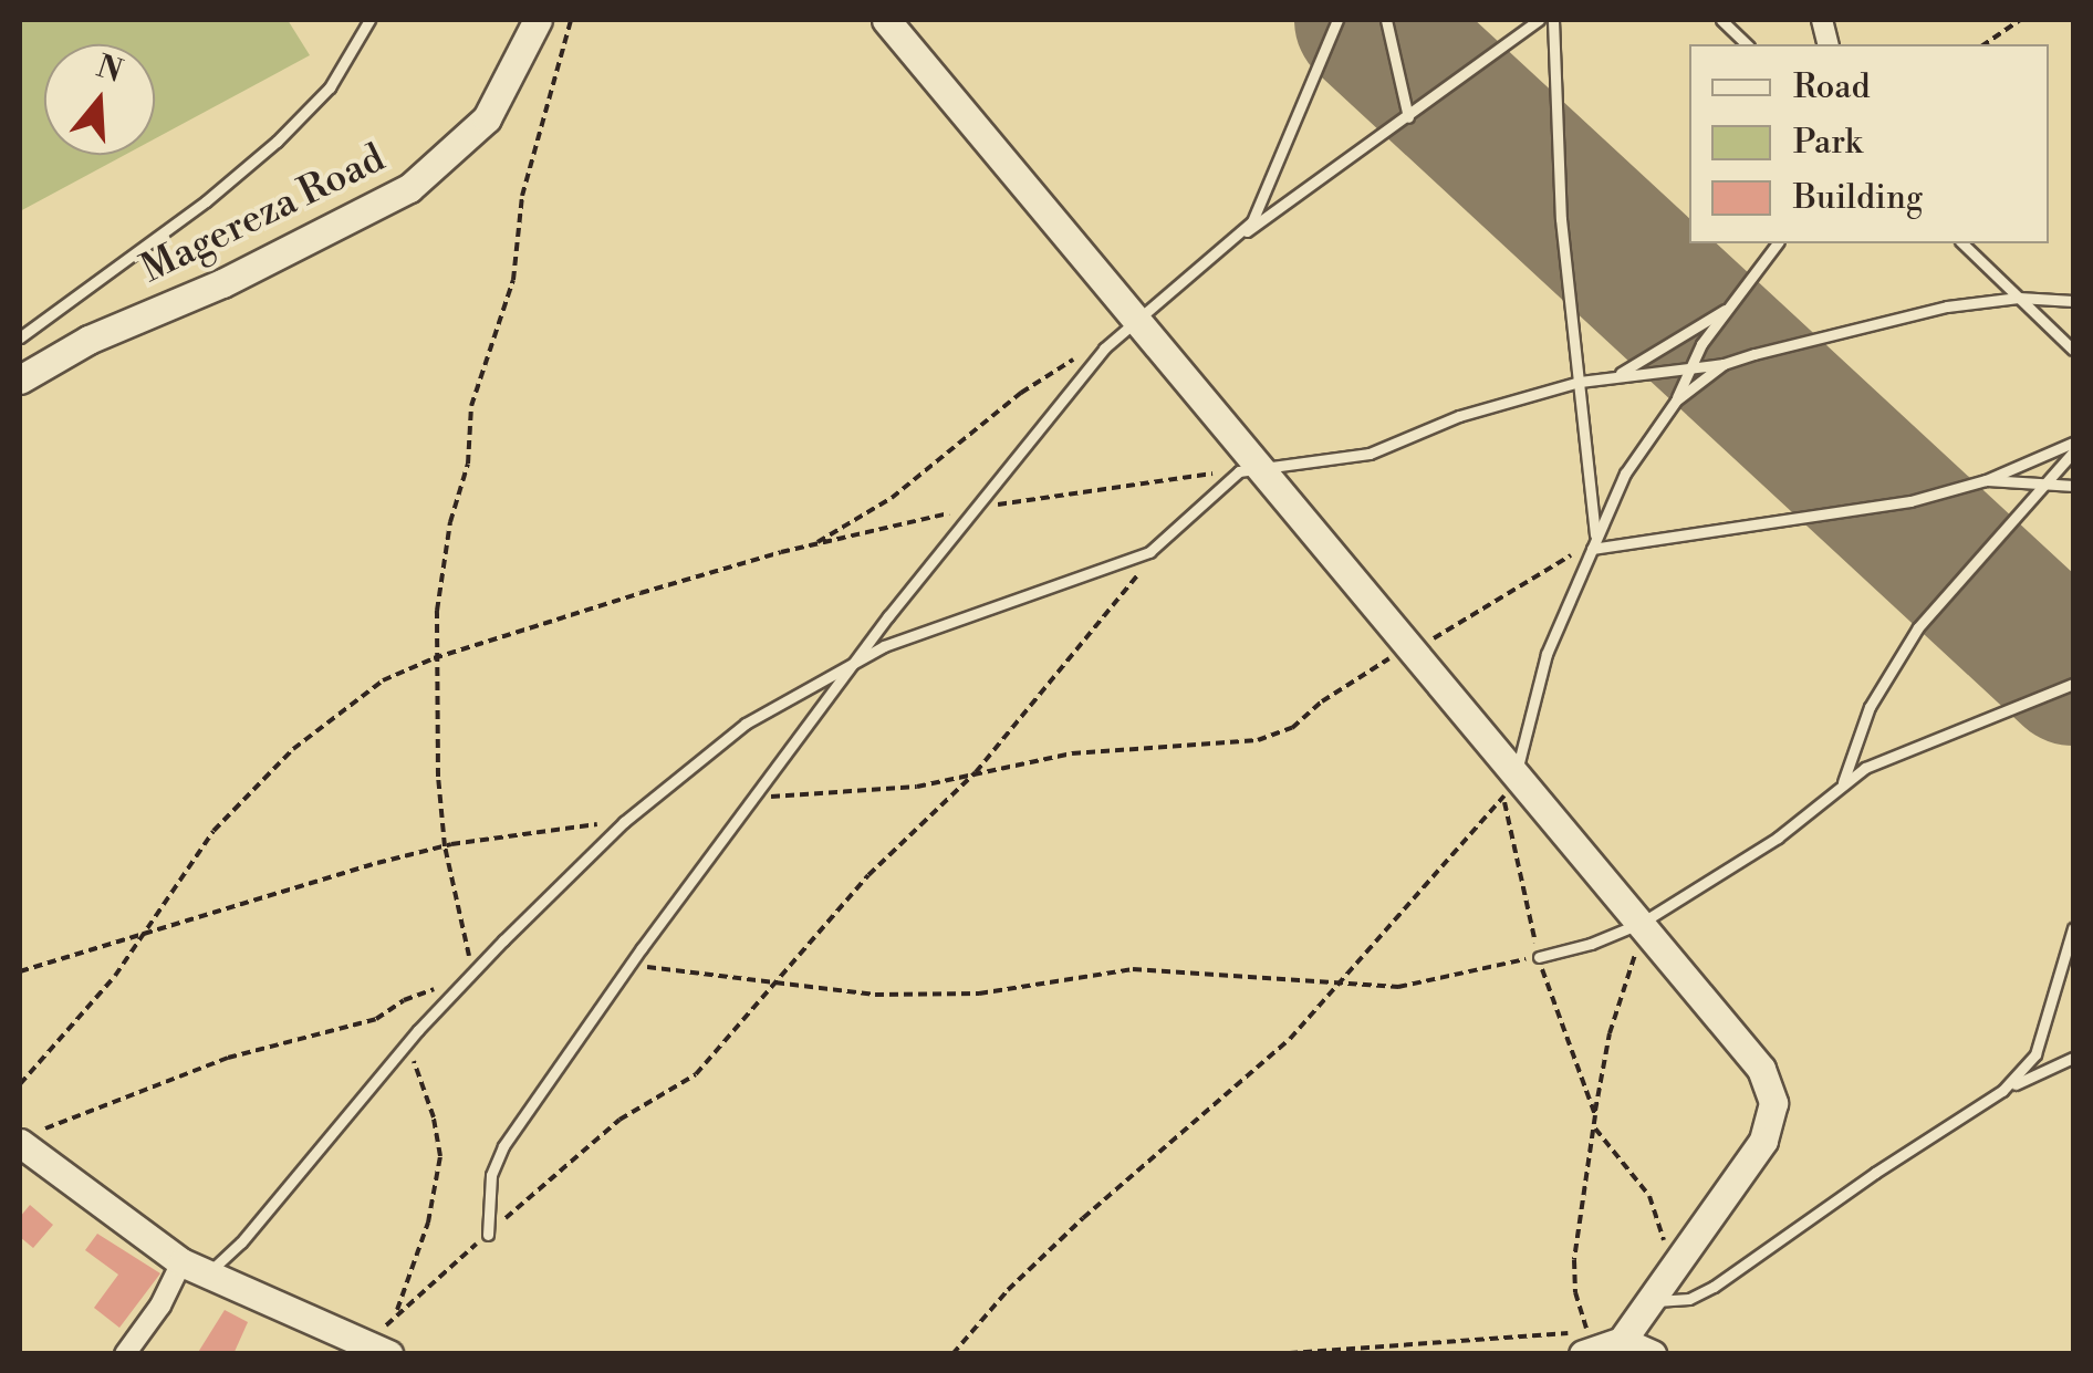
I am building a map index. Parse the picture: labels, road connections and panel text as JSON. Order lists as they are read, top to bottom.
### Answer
{
  "streets": {
    "street": ["Magereza Road"]
  },
  "legend": ["Road", "Park", "Building"],
  "north": "top"
}
